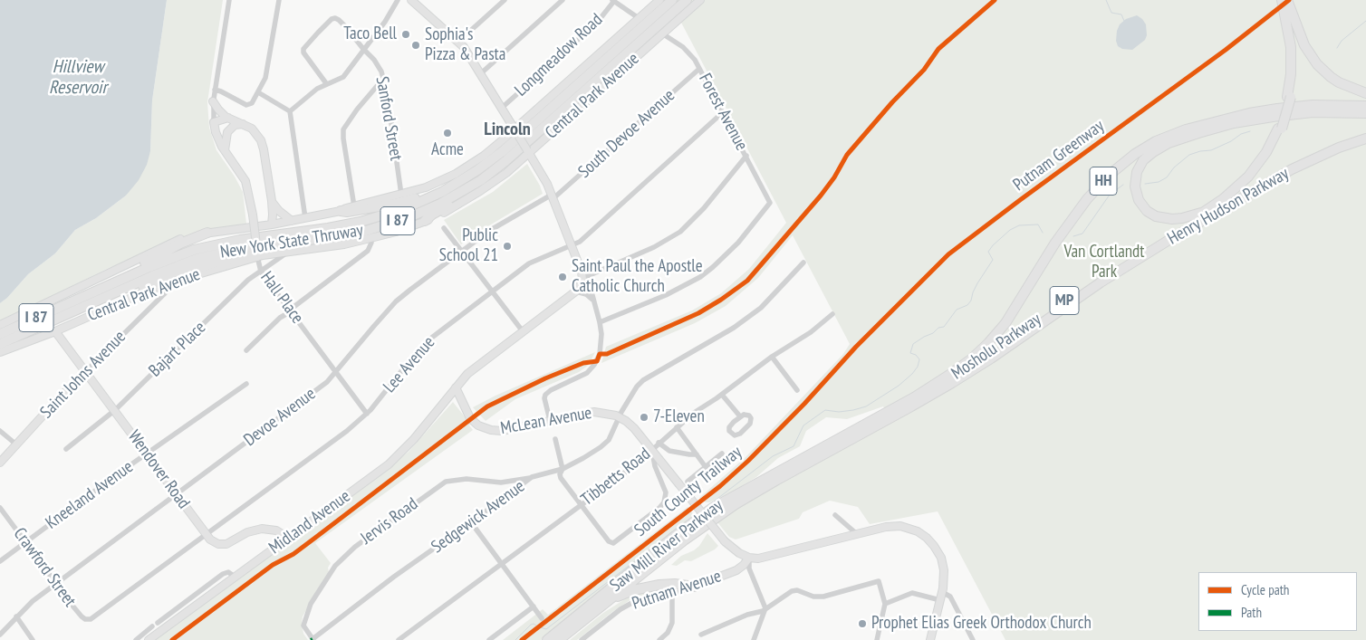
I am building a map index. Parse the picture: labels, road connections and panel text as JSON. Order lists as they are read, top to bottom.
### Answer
{
  "streets": {
    "highway": [
      "HH",
      "Henry Hudson Parkway",
      "I 87",
      "New York State Thruway",
      "MP",
      "Mosholu Parkway",
      "Saw Mill River Parkway"
    ],
    "street": [
      "Longmeadow Road",
      "Central Park Avenue",
      "Forest Avenue",
      "Sanford Street",
      "South Devoe Avenue",
      "Hall Place",
      "Bajart Place",
      "Lee Avenue",
      "Saint Johns Avenue",
      "Devoe Avenue",
      "McLean Avenue",
      "Wendover Road",
      "Tibbetts Road",
      "Kneeland Avenue",
      "Sedgewick Avenue",
      "Jervis Road",
      "Midland Avenue",
      "Crawford Street",
      "Putnam Avenue"
    ],
    "cycle path": ["Putnam Greenway"]
  },
  "crossings": [
    ["Central Park Avenue", "Forest Avenue"],
    ["Central Park Avenue", "Sanford Street"],
    ["Central Park Avenue", "Hall Place"],
    ["Central Park Avenue", "Bajart Place"],
    ["Central Park Avenue", "Wendover Road"],
    ["Forest Avenue", "South Devoe Avenue"],
    ["Forest Avenue", "Lee Avenue"],
    ["South Devoe Avenue", "Devoe Avenue"],
    ["HH", "Henry Hudson Parkway"],
    ["HH", "Mosholu Parkway"],
    ["HH", "Saw Mill River Parkway"],
    ["Henry Hudson Parkway", "Mosholu Parkway"],
    ["Henry Hudson Parkway", "Saw Mill River Parkway"],
    ["Hall Place", "Bajart Place"],
    ["Hall Place", "Lee Avenue"],
    ["Hall Place", "Devoe Avenue"],
    ["Bajart Place", "Wendover Road"],
    ["Lee Avenue", "Wendover Road"],
    ["Lee Avenue", "Crawford Street"],
    ["Saint Johns Avenue", "Wendover Road"],
    ["Devoe Avenue", "Wendover Road"],
    ["Devoe Avenue", "Crawford Street"],
    ["McLean Avenue", "Tibbetts Road"],
    ["McLean Avenue", "Sedgewick Avenue"],
    ["McLean Avenue", "Midland Avenue"],
    ["McLean Avenue", "Saw Mill River Parkway"],
    ["McLean Avenue", "Putnam Avenue"],
    ["Wendover Road", "Kneeland Avenue"],
    ["Wendover Road", "Midland Avenue"],
    ["Kneeland Avenue", "Crawford Street"],
    ["Sedgewick Avenue", "Jervis Road"]
  ],
  "districts": ["Lincoln"],
  "water": ["Hillview Reservoir"],
  "parks": ["Van Cortlandt Park"],
  "places": [
    "Taco Bell",
    "Sophia's Pizza & Pasta",
    "Acme",
    "Public School 21",
    "Saint Paul the Apostle Catholic Church",
    "7-Eleven",
    "Prophet Elias Greek Orthodox Church"
  ],
  "legend": ["Cycle path", "Path"]
}
